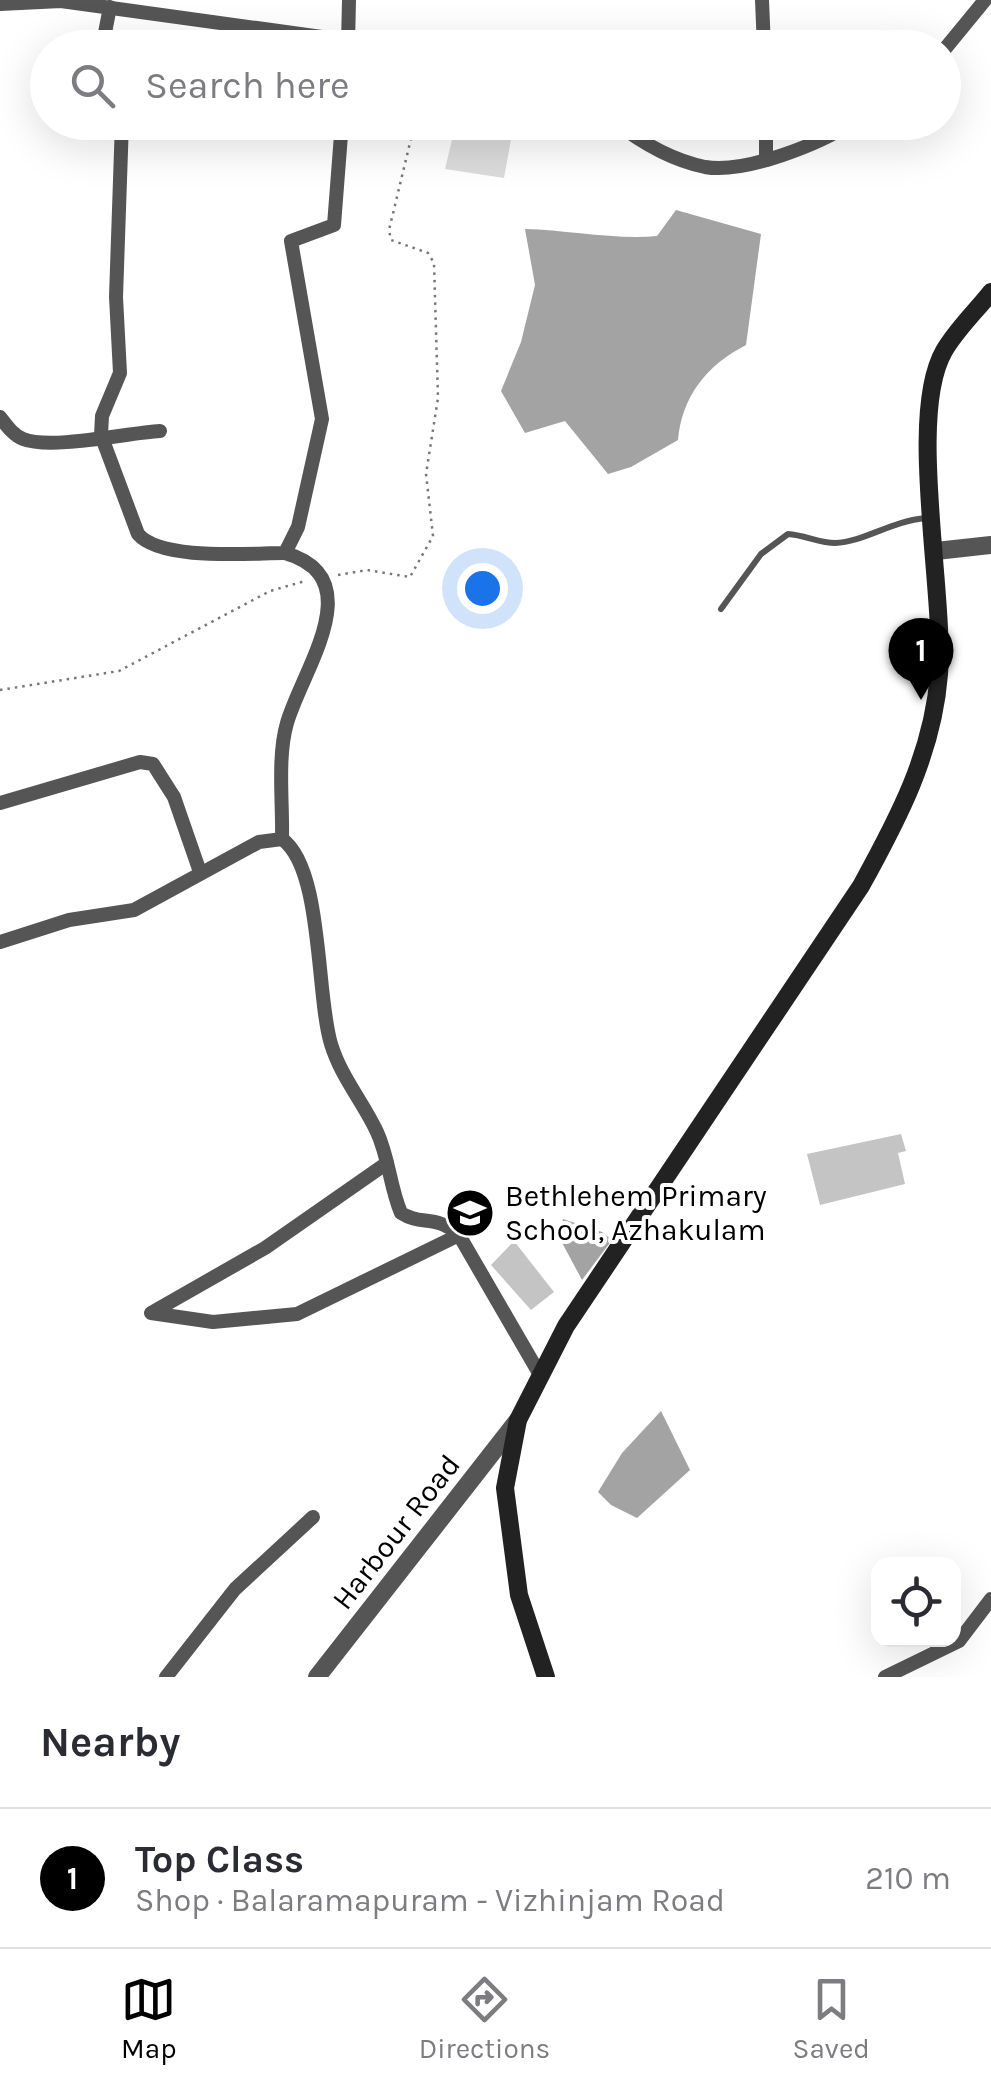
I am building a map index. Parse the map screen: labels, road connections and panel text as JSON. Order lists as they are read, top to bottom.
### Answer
{
  "streets": {
    "street": ["Harbour Road"]
  },
  "places": {
    "school or university": ["Bethlehem Primary School, Azhakulam"]
  },
  "page": {
    "search": "Search here",
    "pins": "1",
    "heading": "Nearby",
    "list": [
      {
        "mark": "1",
        "name": "Top Class",
        "note": "Shop · Balaramapuram - Vizhinjam Road",
        "value": "210 m"
      }
    ],
    "nav": ["Map", "Directions", "Saved"]
  }
}
